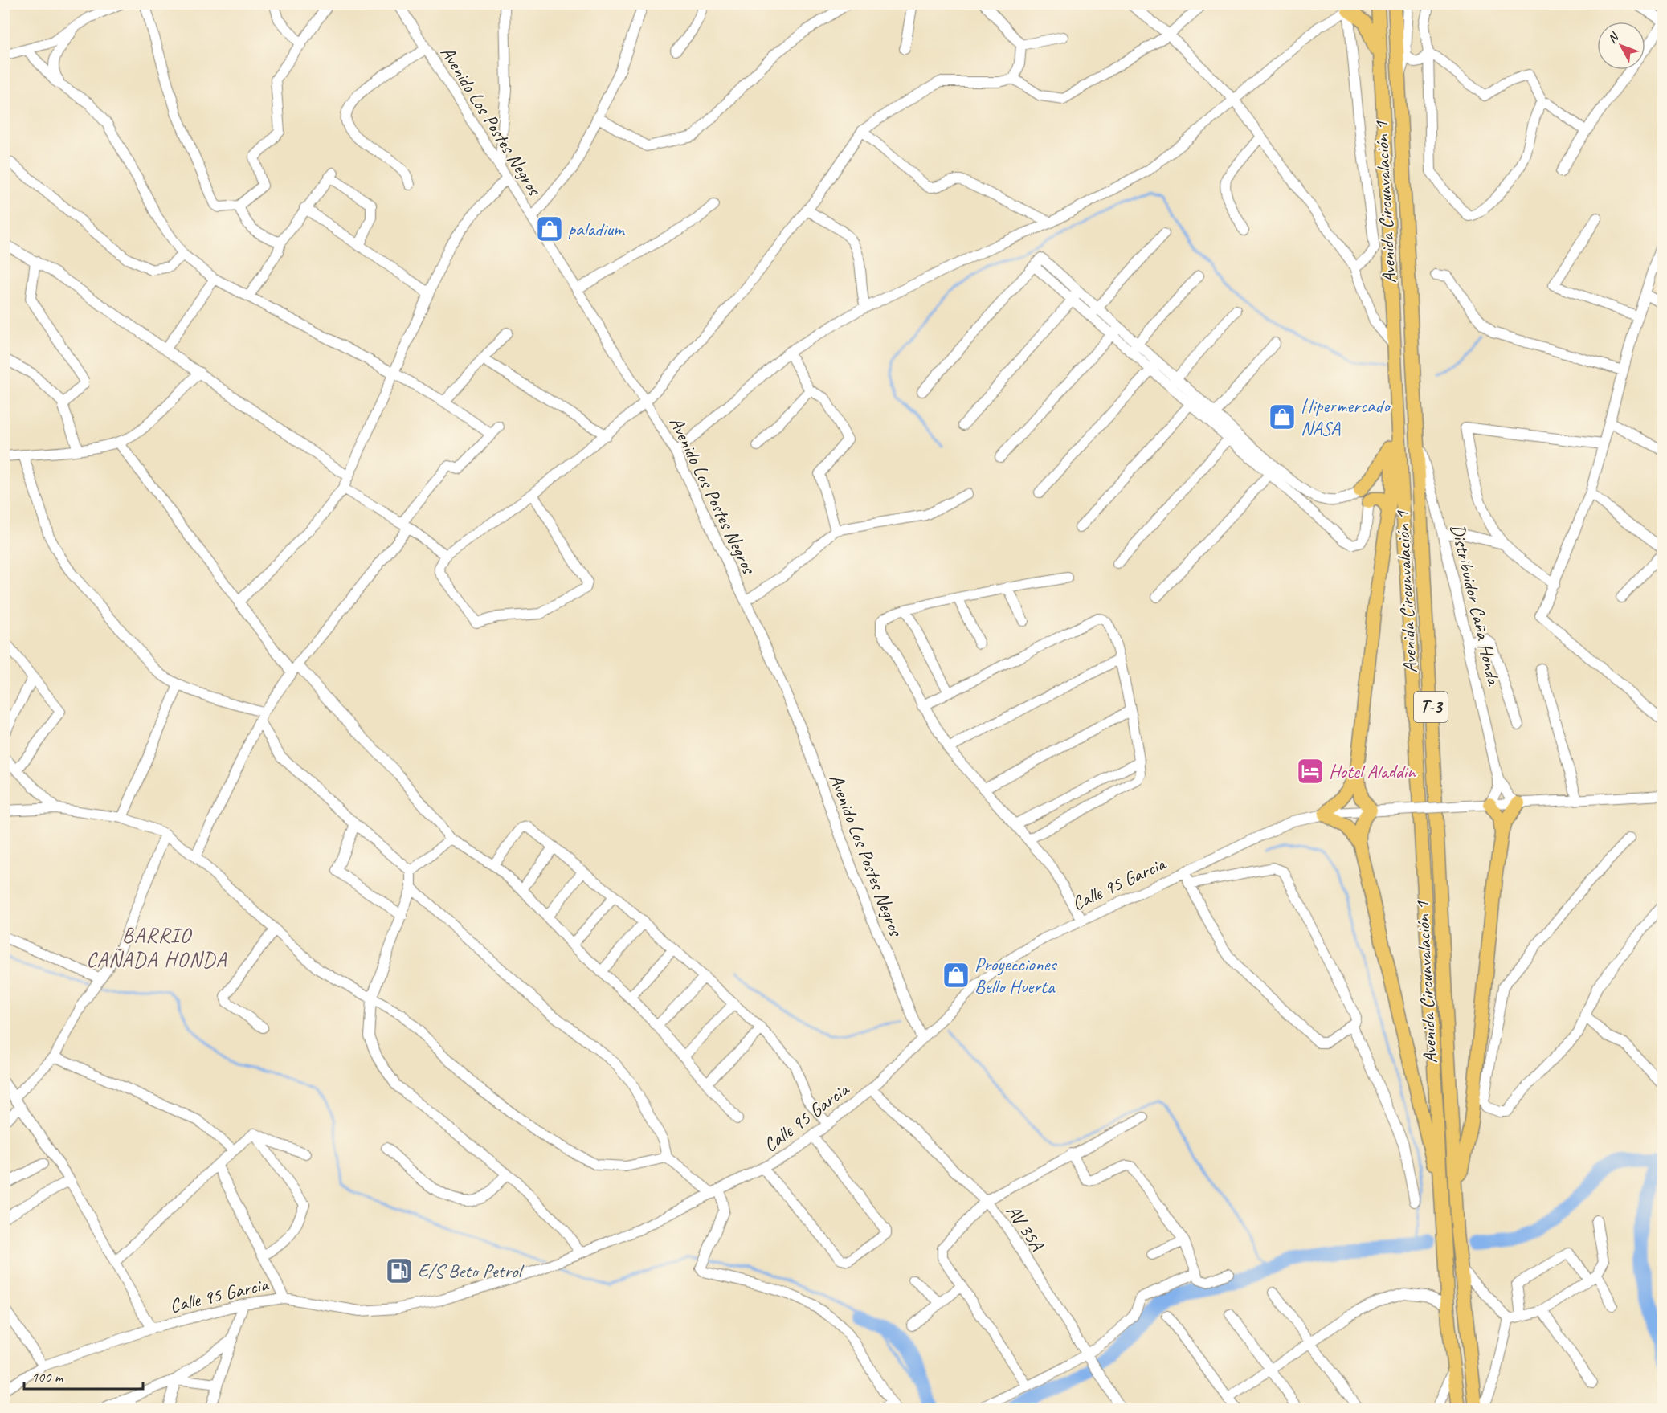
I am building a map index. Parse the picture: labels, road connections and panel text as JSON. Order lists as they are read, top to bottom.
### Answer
{
  "streets": {
    "main road": ["Avenida Circunvalación 1", "T-3"],
    "street": [
      "Avenido Los Postes Negros",
      "Distribuidor Caña Honda",
      "Calle 95 Garcia",
      "AV 35A"
    ]
  },
  "crossings": [
    ["Avenido Los Postes Negros", "Calle 95 Garcia"],
    ["Avenida Circunvalación 1", "Distribuidor Caña Honda"],
    ["Distribuidor Caña Honda", "Calle 95 Garcia"],
    ["Calle 95 Garcia", "AV 35A"]
  ],
  "districts": ["BARRIO CAÑADA HONDA"],
  "places": {
    "shop": ["paladium", "Hipermercado NASA", "Proyecciones Bello Huerta"],
    "hotel": ["Hotel Aladdin"],
    "fuel station": ["E/S Beto Petrol"]
  },
  "scale_bar": "100 m",
  "north": "top left"
}
